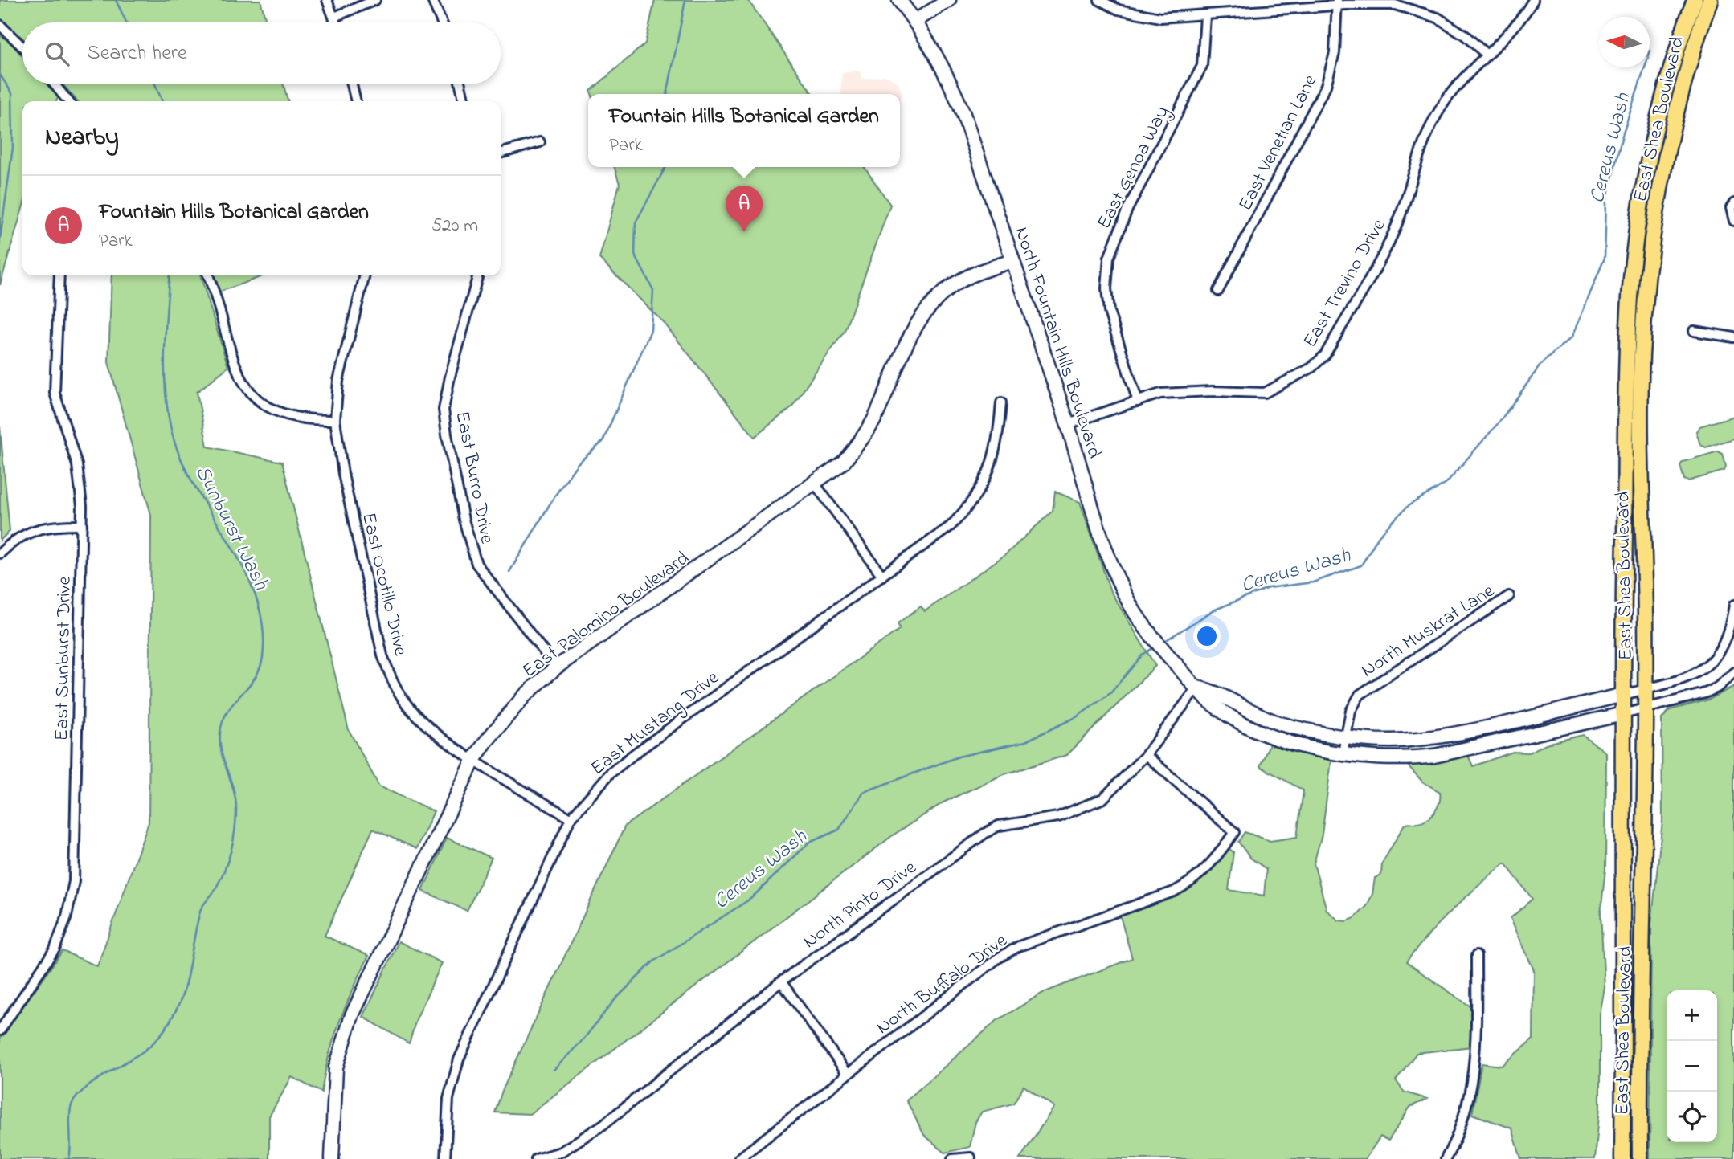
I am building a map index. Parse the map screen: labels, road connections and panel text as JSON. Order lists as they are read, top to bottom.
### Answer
{
  "streets": {
    "main road": ["East Shea Boulevard", "North Fountain Hills Boulevard", "East Palomino Boulevard"],
    "street": [
      "East Venetian Lane",
      "East Genoa Way",
      "East Trevino Drive",
      "East Burro Drive",
      "East Ocotillo Drive",
      "North Muskrat Lane",
      "East Sunburst Drive",
      "East Mustang Drive",
      "North Pinto Drive",
      "North Buffalo Drive"
    ]
  },
  "crossings": [
    ["East Shea Boulevard", "North Fountain Hills Boulevard"],
    ["East Genoa Way", "East Trevino Drive"],
    ["East Trevino Drive", "North Fountain Hills Boulevard"],
    ["North Fountain Hills Boulevard", "East Palomino Boulevard"],
    ["North Fountain Hills Boulevard", "North Muskrat Lane"],
    ["North Fountain Hills Boulevard", "North Pinto Drive"],
    ["East Burro Drive", "East Palomino Boulevard"],
    ["East Ocotillo Drive", "East Palomino Boulevard"],
    ["East Ocotillo Drive", "East Mustang Drive"],
    ["North Pinto Drive", "North Buffalo Drive"]
  ],
  "water": ["Cereus Wash", "Sunburst Wash"],
  "north": "left",
  "page": {
    "search": "Search here",
    "popup": ["Fountain Hills Botanical Garden", "Park"],
    "heading": "Nearby",
    "list": [
      {
        "mark": "A",
        "name": "Fountain Hills Botanical Garden",
        "note": "Park",
        "value": "520 m"
      }
    ],
    "pins": "A",
    "map_buttons": ["+", "−"]
  }
}
